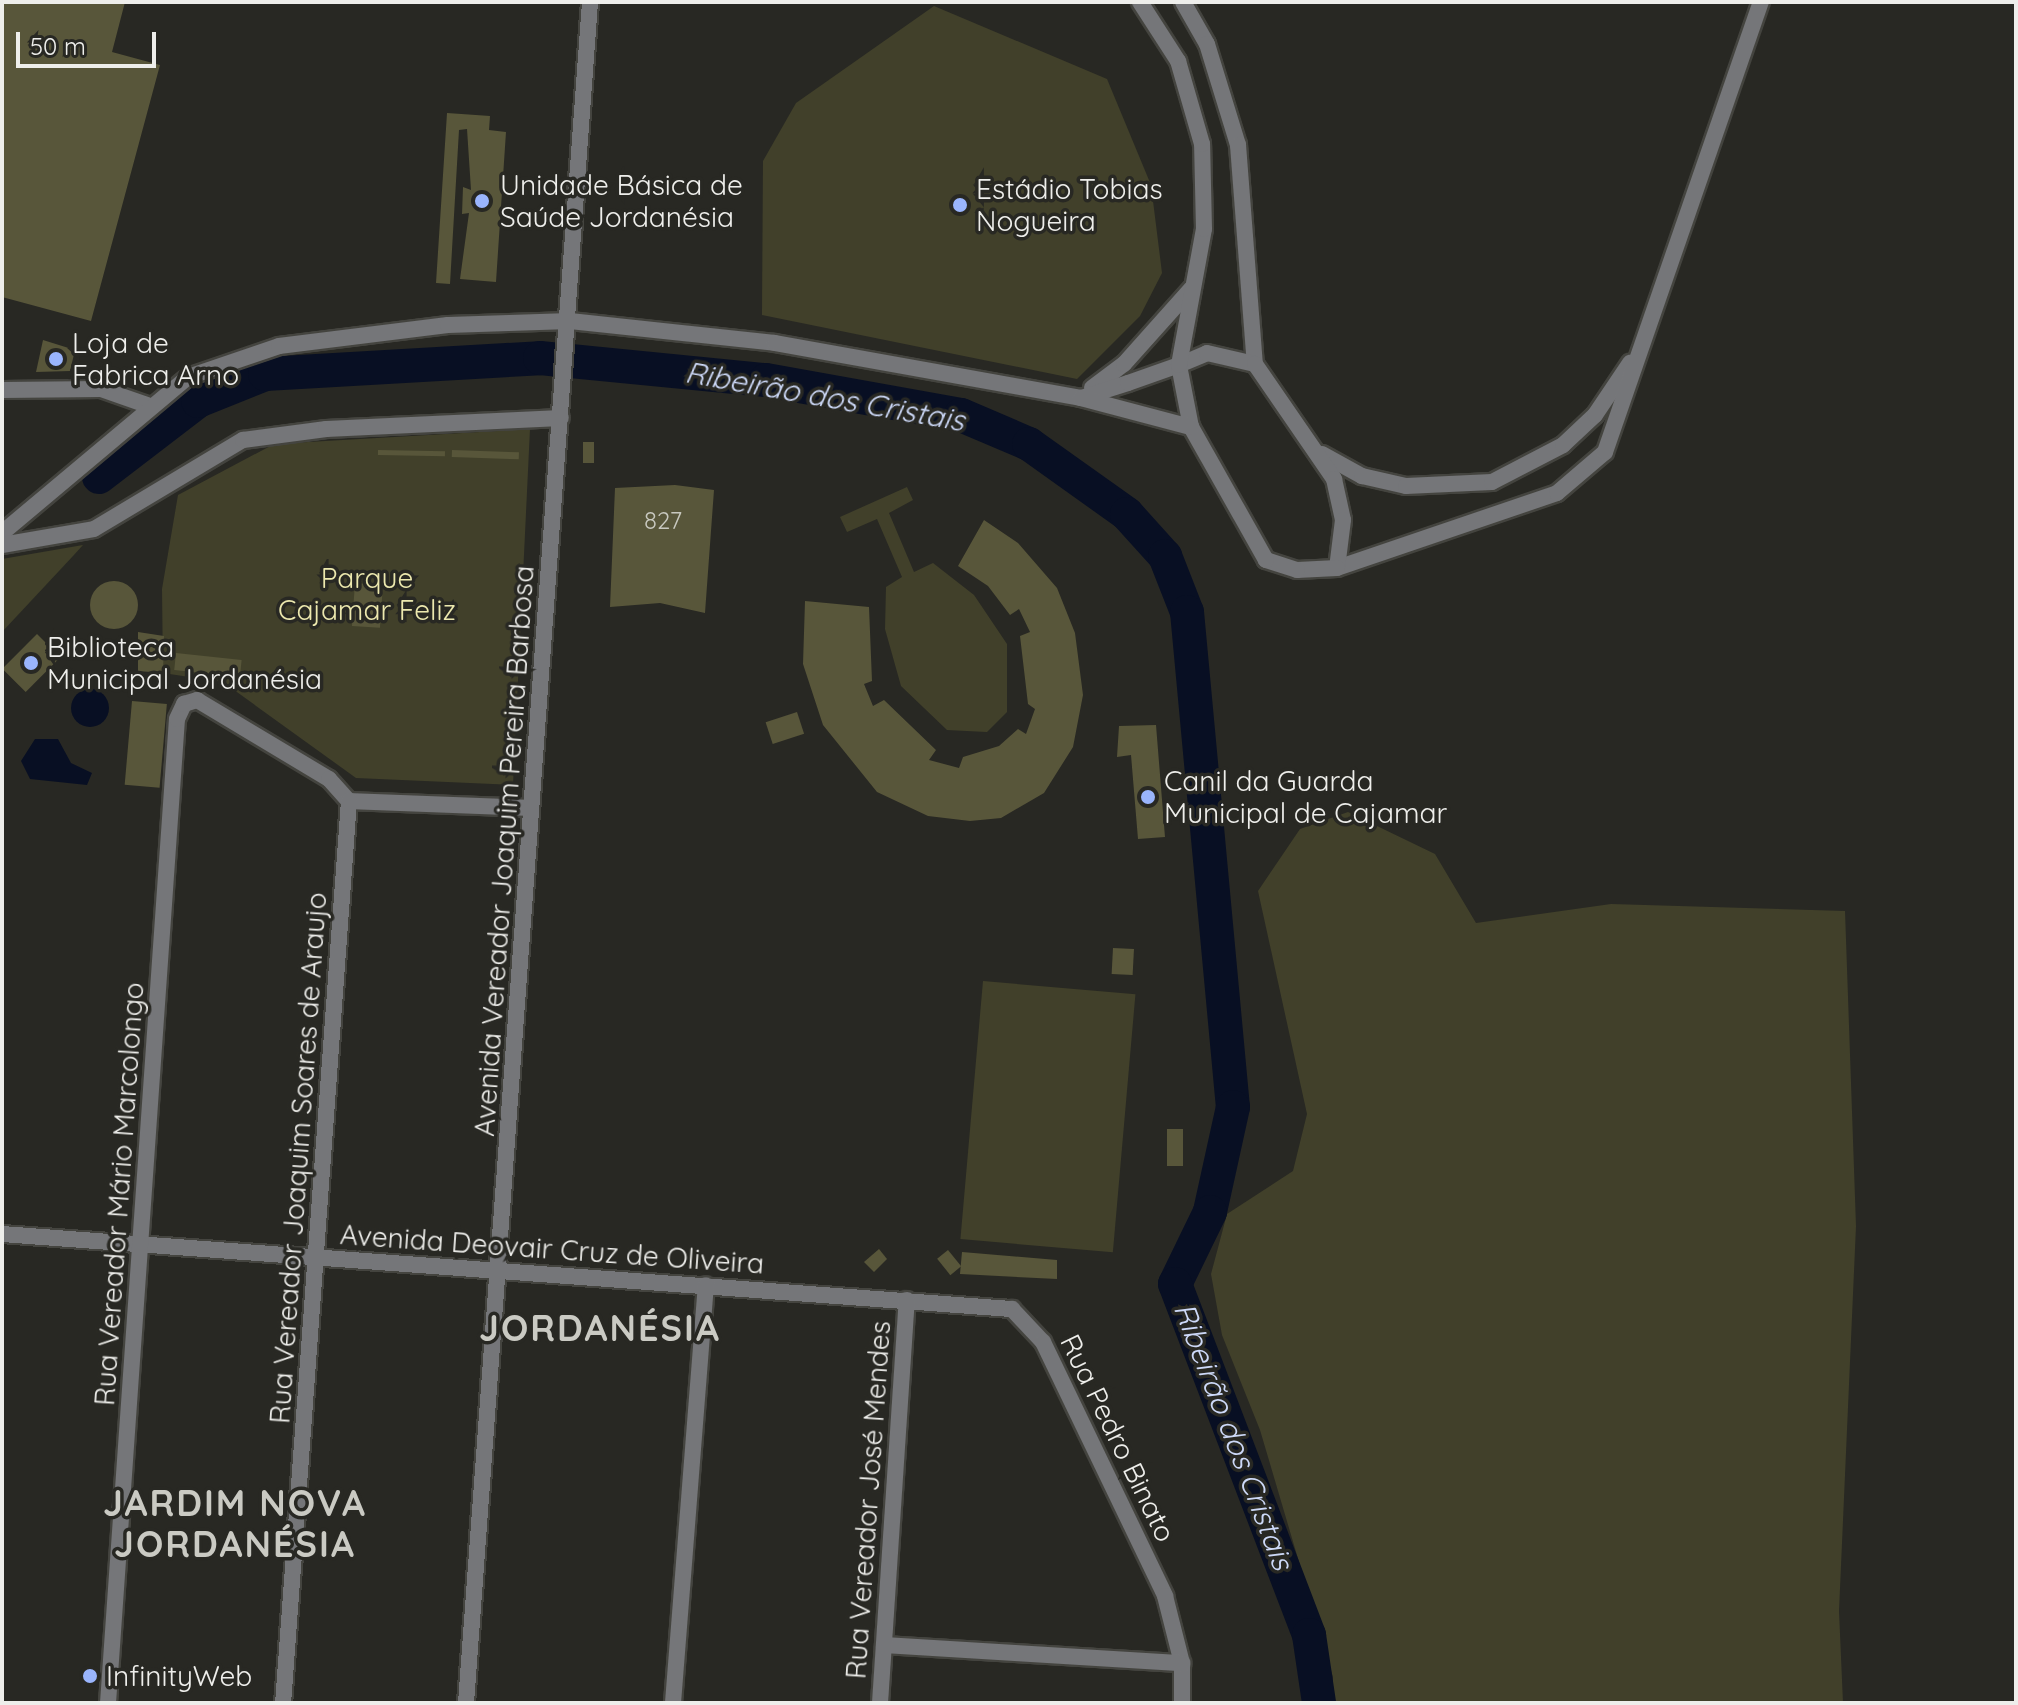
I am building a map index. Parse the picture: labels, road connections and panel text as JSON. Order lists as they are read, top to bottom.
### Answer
{
  "streets": {
    "street": [
      "Avenida Vereador Joaquim Pereira Barbosa",
      "Rua Vereador Joaquim Soares de Araujo",
      "Rua Vereador Mário Marcolongo",
      "Avenida Deovair Cruz de Oliveira",
      "Rua Pedro Binato",
      "Rua Vereador José Mendes"
    ]
  },
  "crossings": [
    ["Avenida Vereador Joaquim Pereira Barbosa", "Avenida Deovair Cruz de Oliveira"],
    ["Rua Vereador Joaquim Soares de Araujo", "Rua Vereador Mário Marcolongo"],
    ["Rua Vereador Joaquim Soares de Araujo", "Avenida Deovair Cruz de Oliveira"],
    ["Rua Vereador Mário Marcolongo", "Avenida Deovair Cruz de Oliveira"],
    ["Avenida Deovair Cruz de Oliveira", "Rua Pedro Binato"],
    ["Avenida Deovair Cruz de Oliveira", "Rua Vereador José Mendes"],
    ["Rua Pedro Binato", "Rua Vereador José Mendes"]
  ],
  "districts": ["JORDANÉSIA", "JARDIM NOVA JORDANÉSIA"],
  "water": ["Ribeirão dos Cristais"],
  "parks": ["Parque Cajamar Feliz"],
  "places": [
    "Unidade Básica de Saúde Jordanésia",
    "Estádio Tobias Nogueira",
    "Loja de Fabrica Arno",
    "Biblioteca Municipal Jordanésia",
    "Canil da Guarda Municipal de Cajamar",
    "InfinityWeb"
  ],
  "house_numbers": ["827"],
  "scale_bar": "50 m"
}
